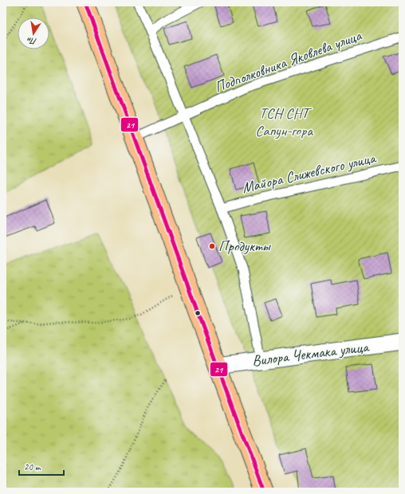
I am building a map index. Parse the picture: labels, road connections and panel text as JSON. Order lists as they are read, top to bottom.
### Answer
{
  "streets": {
    "street": ["Вилора Чекмака улица"],
    "lane": ["Подполковника Яковлева улица", "Майора Слижевского улица"]
  },
  "parks": ["ТСН СНТ Сапун-гора"],
  "places": ["Продукты"],
  "lines": ["transit line 21"],
  "scale_bar": "20 m",
  "north": "bottom"
}
